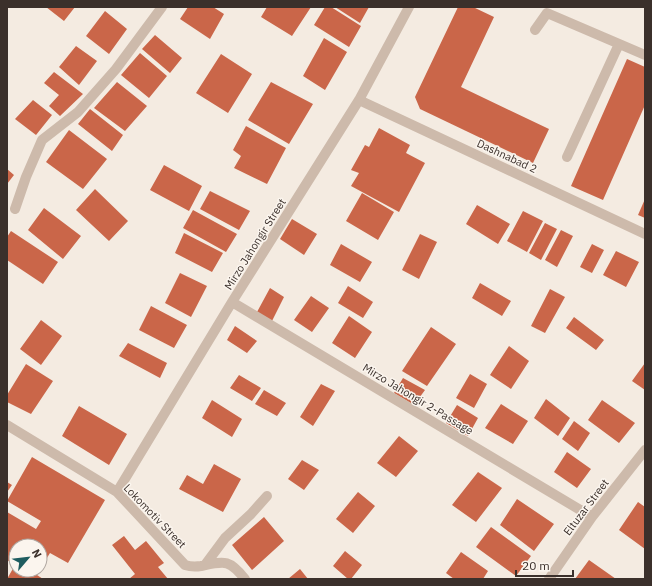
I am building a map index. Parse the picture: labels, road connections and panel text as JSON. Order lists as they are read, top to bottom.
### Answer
{
  "streets": {
    "street": [
      "Dashnabad 2",
      "Mirzo Jahongir Street",
      "Mirzo Jahongir 2-Passage",
      "Eltuzar Street",
      "Lokomotiv Street"
    ]
  },
  "crossings": [
    ["Dashnabad 2", "Mirzo Jahongir Street"],
    ["Mirzo Jahongir Street", "Mirzo Jahongir 2-Passage"],
    ["Mirzo Jahongir Street", "Lokomotiv Street"],
    ["Mirzo Jahongir 2-Passage", "Eltuzar Street"]
  ],
  "scale_bar": "20 m",
  "north": "top right"
}
